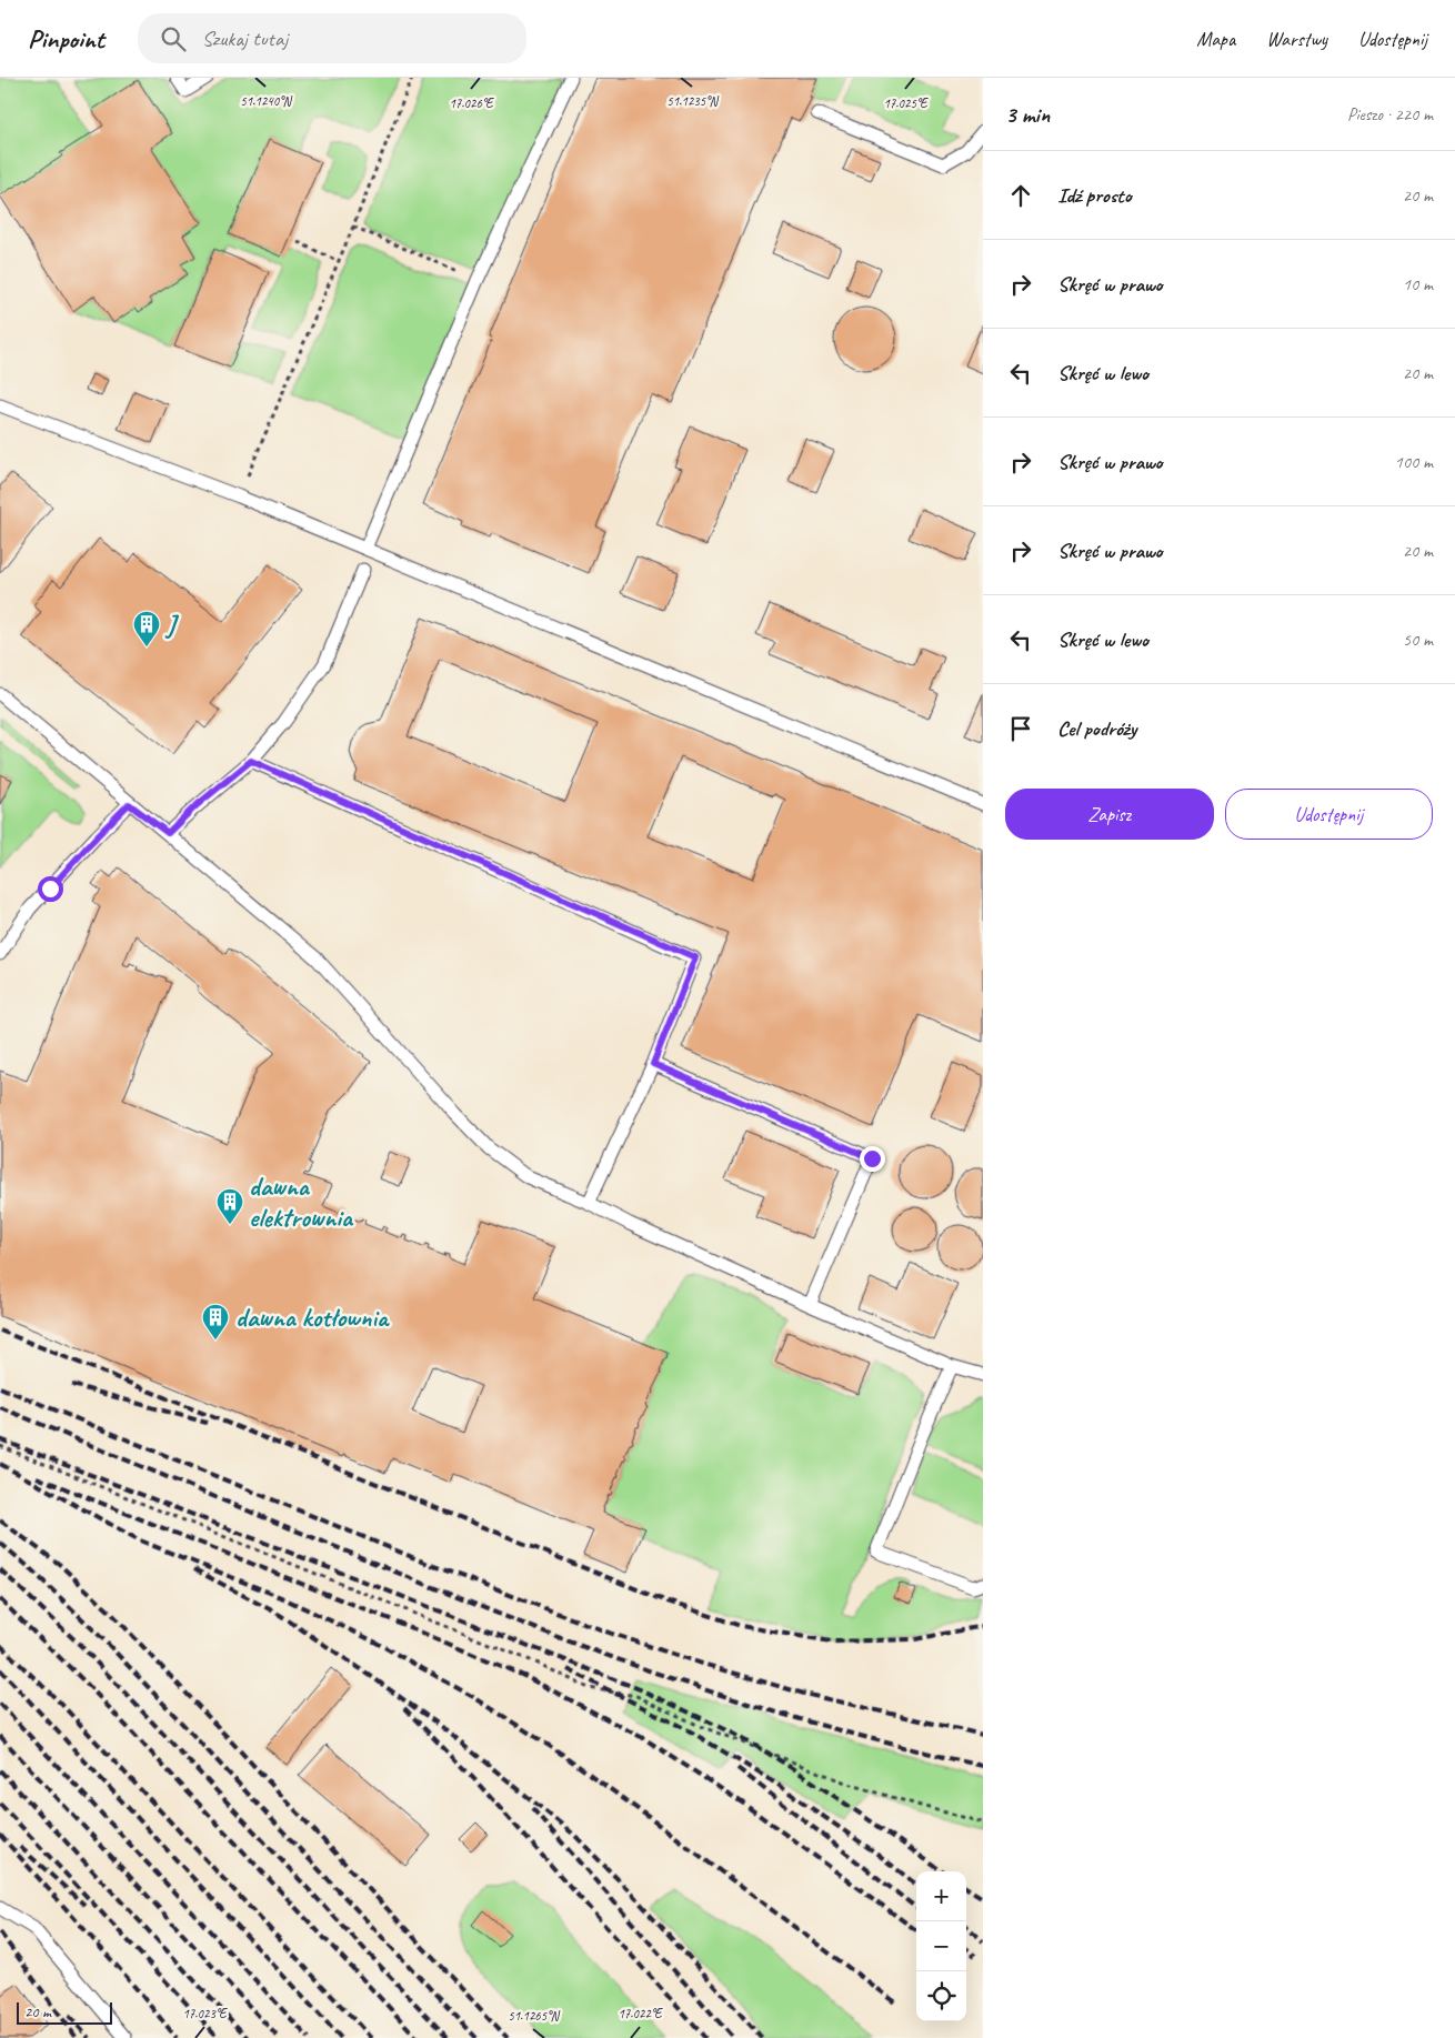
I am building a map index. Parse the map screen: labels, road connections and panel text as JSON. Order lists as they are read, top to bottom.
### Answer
{
  "places": {
    "building": ["J", "dawna elektrownia", "dawna kotłownia"]
  },
  "scale_bar": "20 m",
  "page": {
    "header": "Pinpoint",
    "search": "Szukaj tutaj",
    "nav": ["Mapa", "Warstwy", "Udostępnij"],
    "heading": ["3 min", "Pieszo · 220 m"],
    "list": [
      ["Idź prosto", "20 m"],
      ["Skręć w prawo", "10 m"],
      ["Skręć w lewo", "20 m"],
      ["Skręć w prawo", "100 m"],
      ["Skręć w prawo", "20 m"],
      ["Skręć w lewo", "50 m"],
      "Cel podróży"
    ],
    "buttons": ["Zapisz", "Udostępnij"],
    "map_buttons": ["+", "−"],
    "scale": "20 m"
  },
  "coordinates": [
    "51.1240°N",
    "51.1235°N",
    "17.026°E",
    "17.025°E",
    "17.023°E",
    "17.022°E",
    "51.1265°N"
  ]
}
